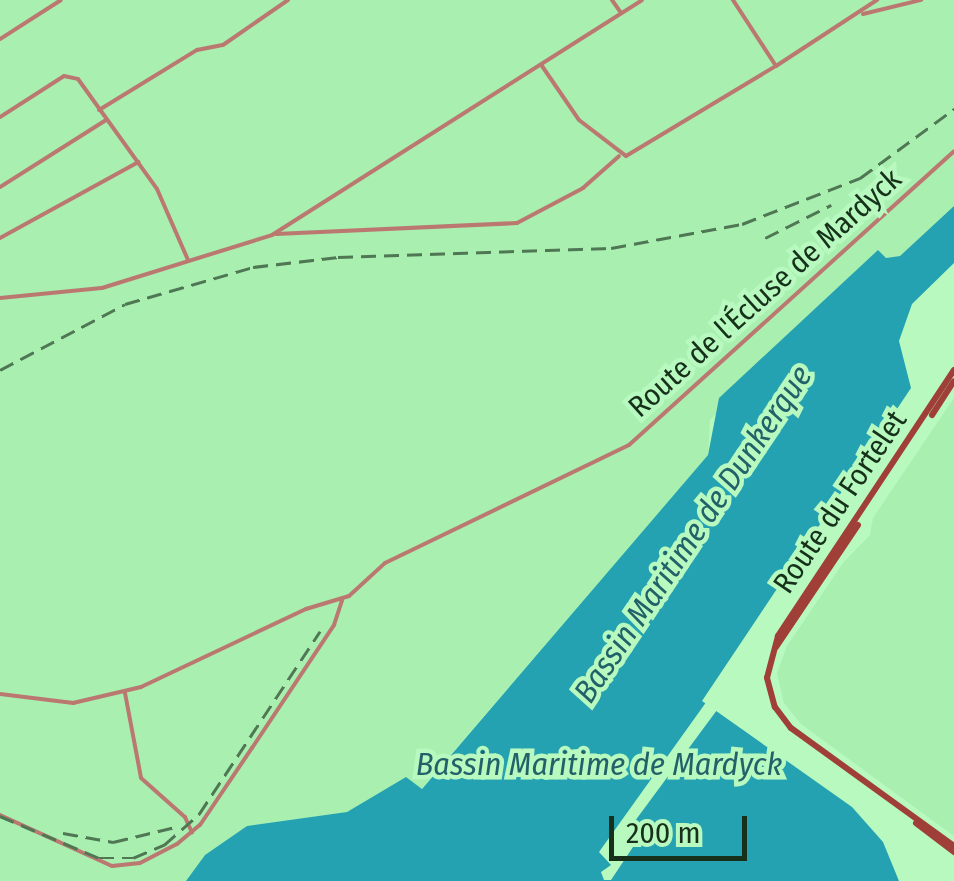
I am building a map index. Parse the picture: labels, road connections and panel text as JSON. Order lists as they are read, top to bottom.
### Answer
{
  "streets": {
    "main road": ["Route du Fortelet"],
    "street": ["Route de l'Écluse de Mardyck"]
  },
  "water": ["Bassin Maritime de Dunkerque", "Bassin Maritime de Mardyck"],
  "scale_bar": "200 m"
}
